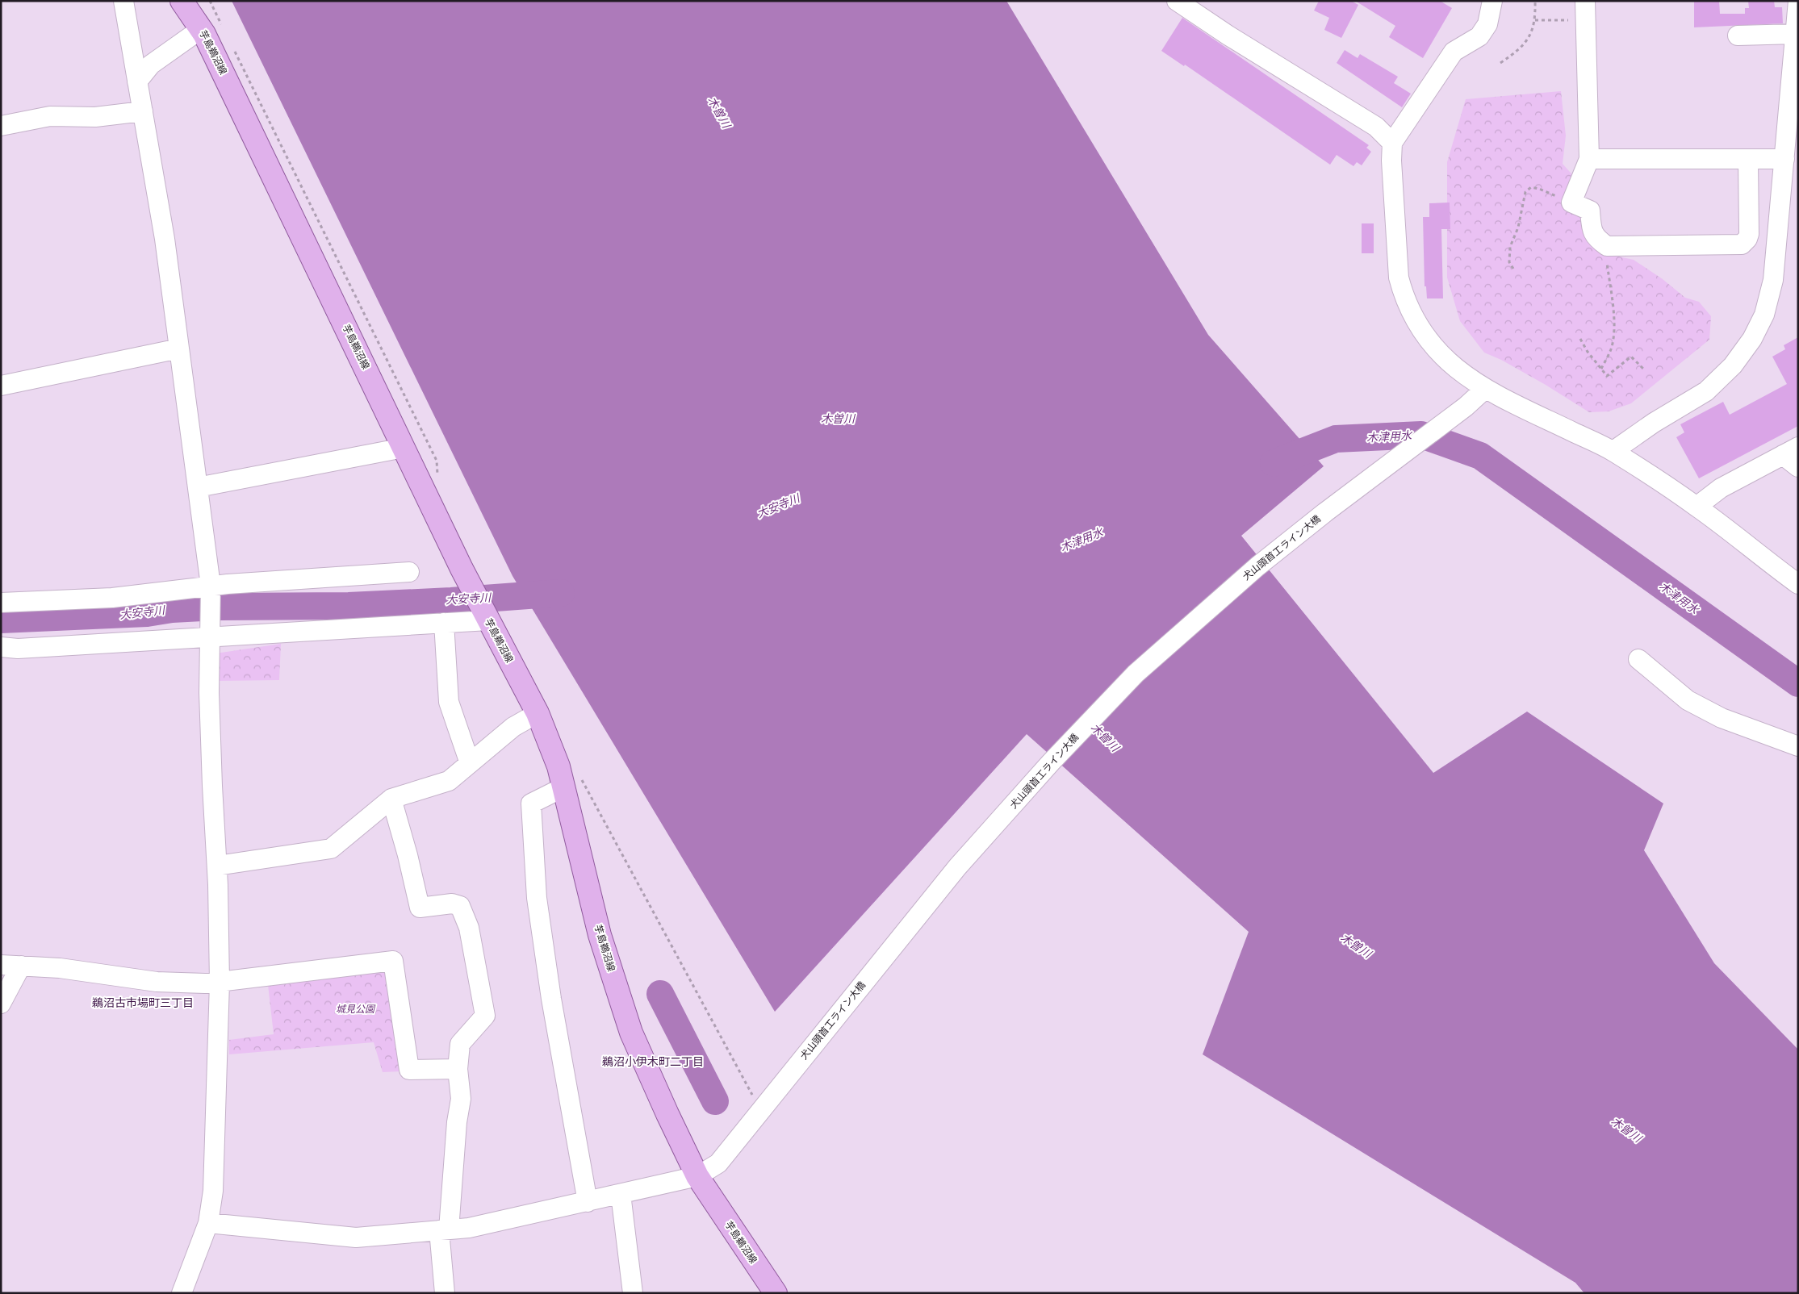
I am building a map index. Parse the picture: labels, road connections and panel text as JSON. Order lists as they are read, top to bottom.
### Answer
{
  "streets": {
    "main road": ["芋島鵜沼線"],
    "street": ["犬山頭首工ライン大橋"]
  },
  "crossings": [
    ["芋島鵜沼線", "犬山頭首工ライン大橋"]
  ],
  "districts": ["鵜沼古市場町三丁目", "鵜沼小伊木町二丁目"],
  "water": ["木曽川", "木津用水", "大安寺川"],
  "parks": ["城見公園"]
}
